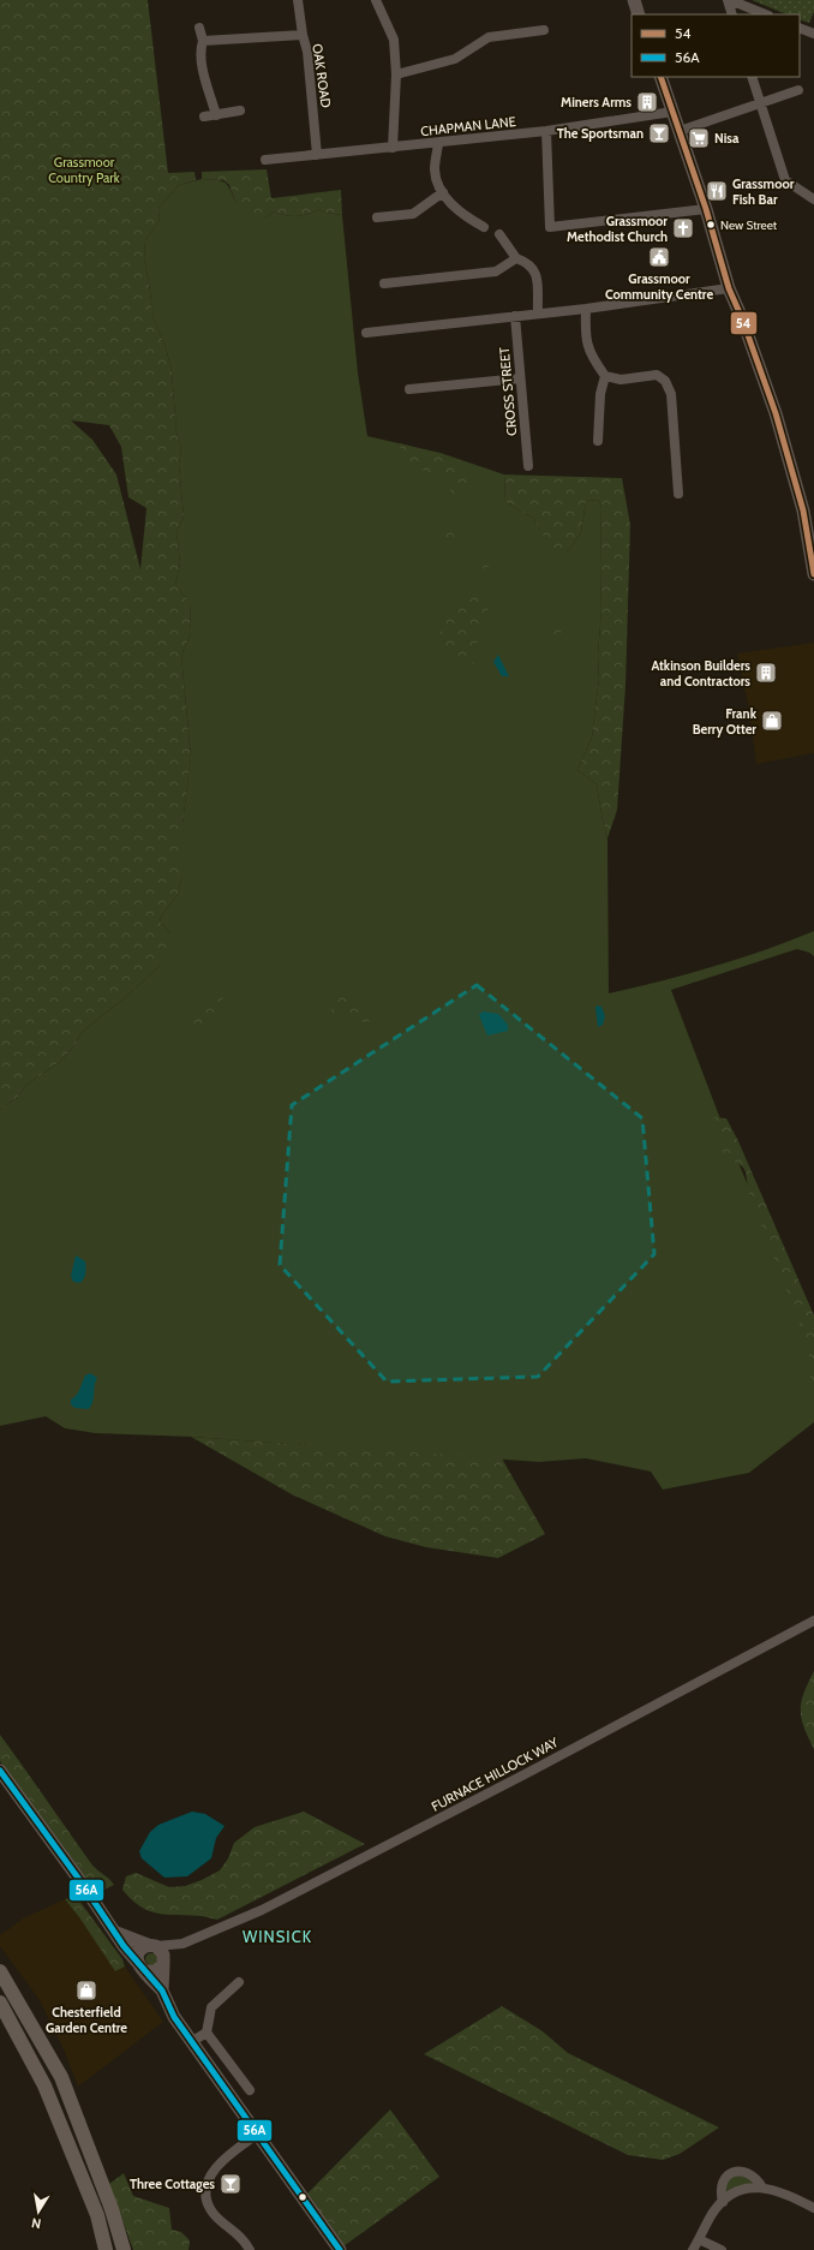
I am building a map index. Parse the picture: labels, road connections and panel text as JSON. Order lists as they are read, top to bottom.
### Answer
{
  "streets": {
    "street": [
      "OAK ROAD",
      "CHAPMAN LANE",
      "CROSS STREET",
      "FURNACE HILLOCK WAY"
    ]
  },
  "crossings": [
    ["OAK ROAD", "CHAPMAN LANE"]
  ],
  "districts": ["WINSICK"],
  "parks": ["Grassmoor Country Park"],
  "places": {
    "building": ["Miners Arms", "Atkinson Builders and Contractors"],
    "bar": ["The Sportsman", "Three Cottages"],
    "supermarket": ["Nisa"],
    "restaurant": ["Grassmoor Fish Bar"],
    "other": ["New Street"],
    "church": ["Grassmoor Methodist Church"],
    "public building": ["Grassmoor Community Centre"],
    "shop": ["Frank Berry Otter", "Chesterfield Garden Centre"]
  },
  "lines": ["transit line 54", "transit line 56A"],
  "legend": ["54", "56A"],
  "north": "bottom"
}
